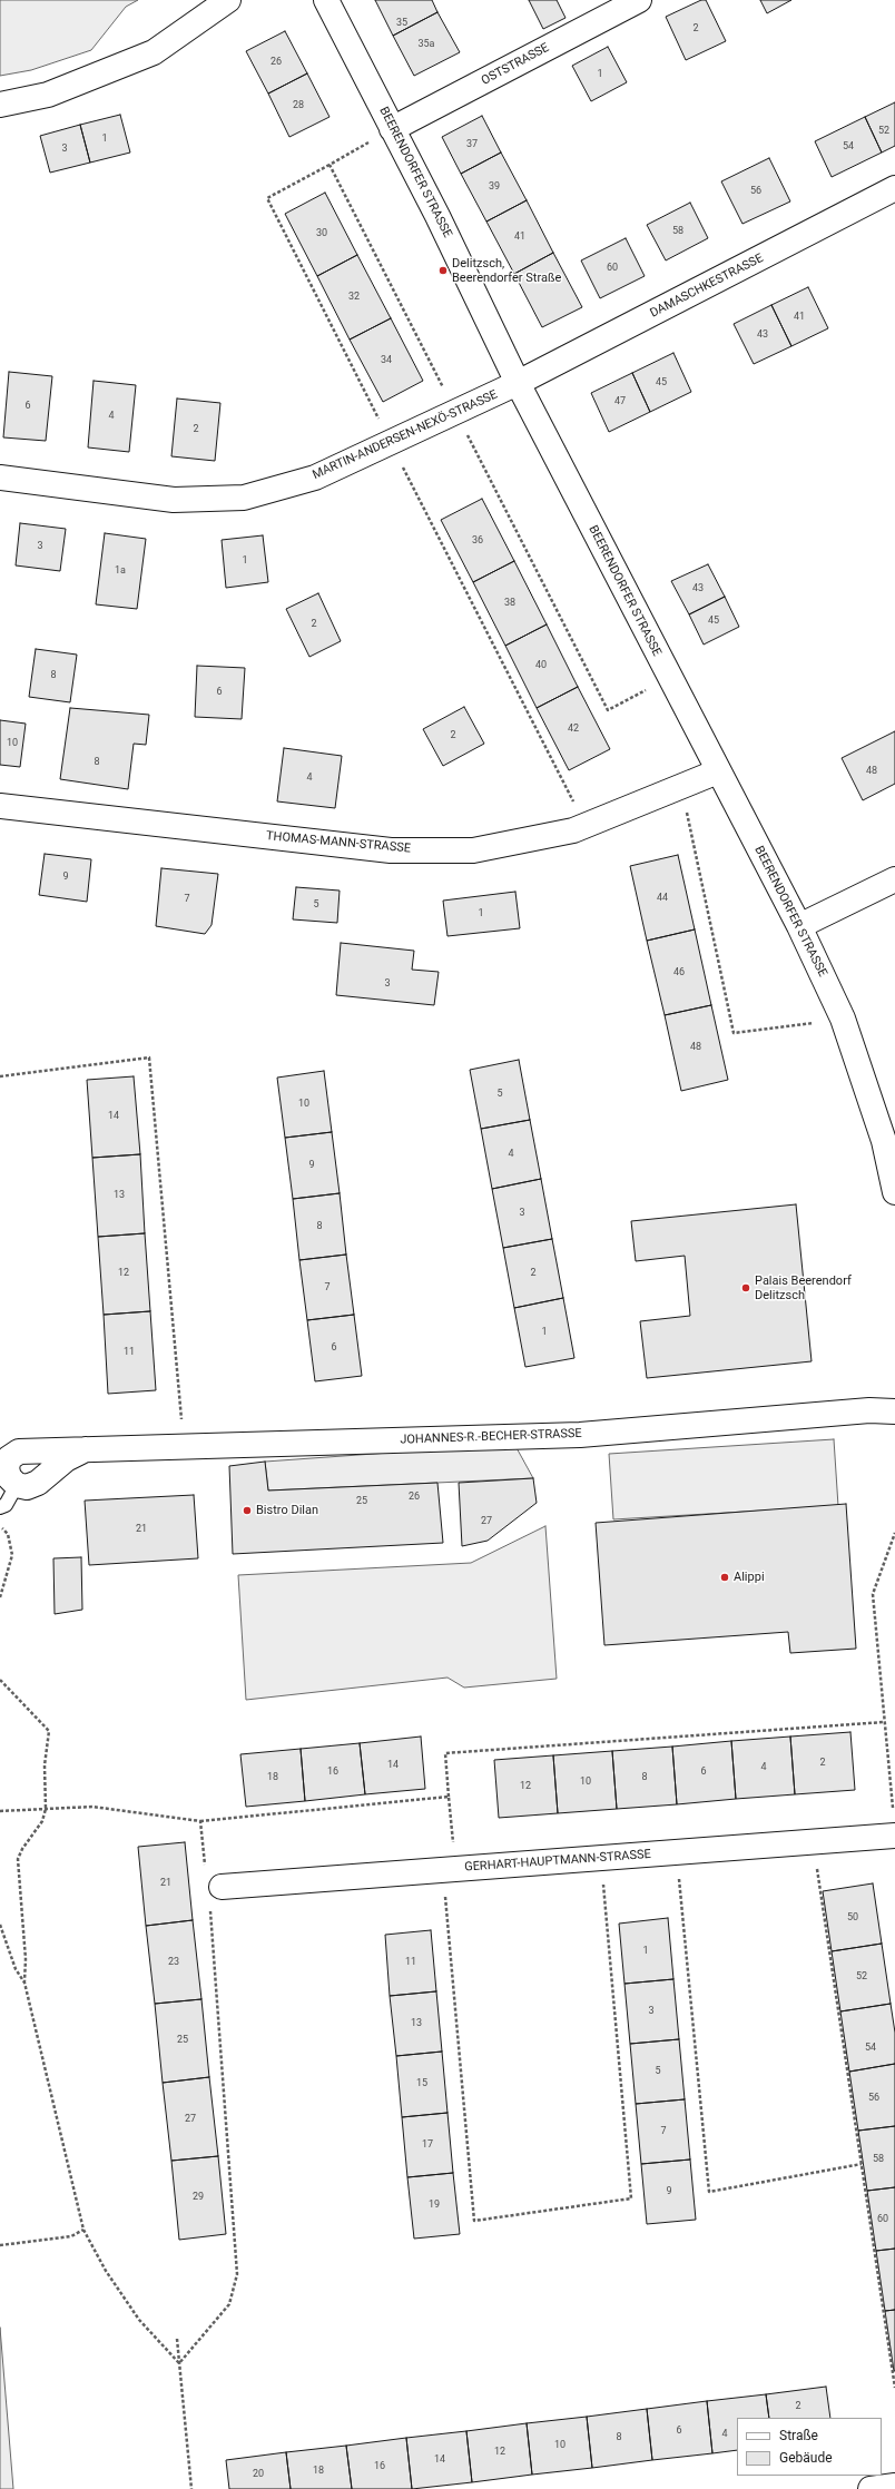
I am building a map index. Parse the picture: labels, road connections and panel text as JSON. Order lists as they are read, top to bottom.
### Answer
{
  "streets": {
    "street": [
      "OSTSTRASSE",
      "BEERENDORFER STRASSE",
      "DAMASCHKESTRASSE",
      "MARTIN-ANDERSEN-NEXÖ-STRASSE",
      "THOMAS-MANN-STRASSE",
      "JOHANNES-R.-BECHER-STRASSE",
      "GERHART-HAUPTMANN-STRASSE"
    ]
  },
  "crossings": [
    ["OSTSTRASSE", "BEERENDORFER STRASSE"],
    ["BEERENDORFER STRASSE", "DAMASCHKESTRASSE"],
    ["BEERENDORFER STRASSE", "MARTIN-ANDERSEN-NEXÖ-STRASSE"],
    ["BEERENDORFER STRASSE", "THOMAS-MANN-STRASSE"],
    ["DAMASCHKESTRASSE", "MARTIN-ANDERSEN-NEXÖ-STRASSE"]
  ],
  "places": [
    "Delitzsch, Beerendorfer Straße",
    "Palais Beerendorf Delitzsch",
    "Bistro Dilan",
    "Alippi"
  ],
  "house_numbers": [
    "35",
    "2",
    "35a",
    "26",
    "1",
    "28",
    "52",
    "1",
    "37",
    "54",
    "3",
    "39",
    "56",
    "58",
    "30",
    "41",
    "60",
    "32",
    "41",
    "43",
    "34",
    "45",
    "47",
    "6",
    "4",
    "2",
    "36",
    "3",
    "1",
    "1a",
    "43",
    "38",
    "45",
    "2",
    "40",
    "8",
    "6",
    "42",
    "2",
    "10",
    "8",
    "48",
    "4",
    "9",
    "44",
    "7",
    "5",
    "1",
    "46",
    "3",
    "48",
    "5",
    "10",
    "14",
    "4",
    "9",
    "13",
    "3",
    "8",
    "12",
    "2",
    "7",
    "1",
    "6",
    "11",
    "26",
    "25",
    "27",
    "21",
    "2",
    "14",
    "4",
    "16",
    "6",
    "18",
    "8",
    "10",
    "12",
    "21",
    "50",
    "1",
    "23",
    "11",
    "52",
    "3",
    "13",
    "25",
    "54",
    "5",
    "15",
    "56",
    "27",
    "7",
    "17",
    "58",
    "9",
    "29",
    "19",
    "60",
    "2",
    "6",
    "4",
    "8",
    "10",
    "12",
    "14",
    "16",
    "18",
    "20"
  ],
  "legend": ["Straße", "Gebäude"]
}
